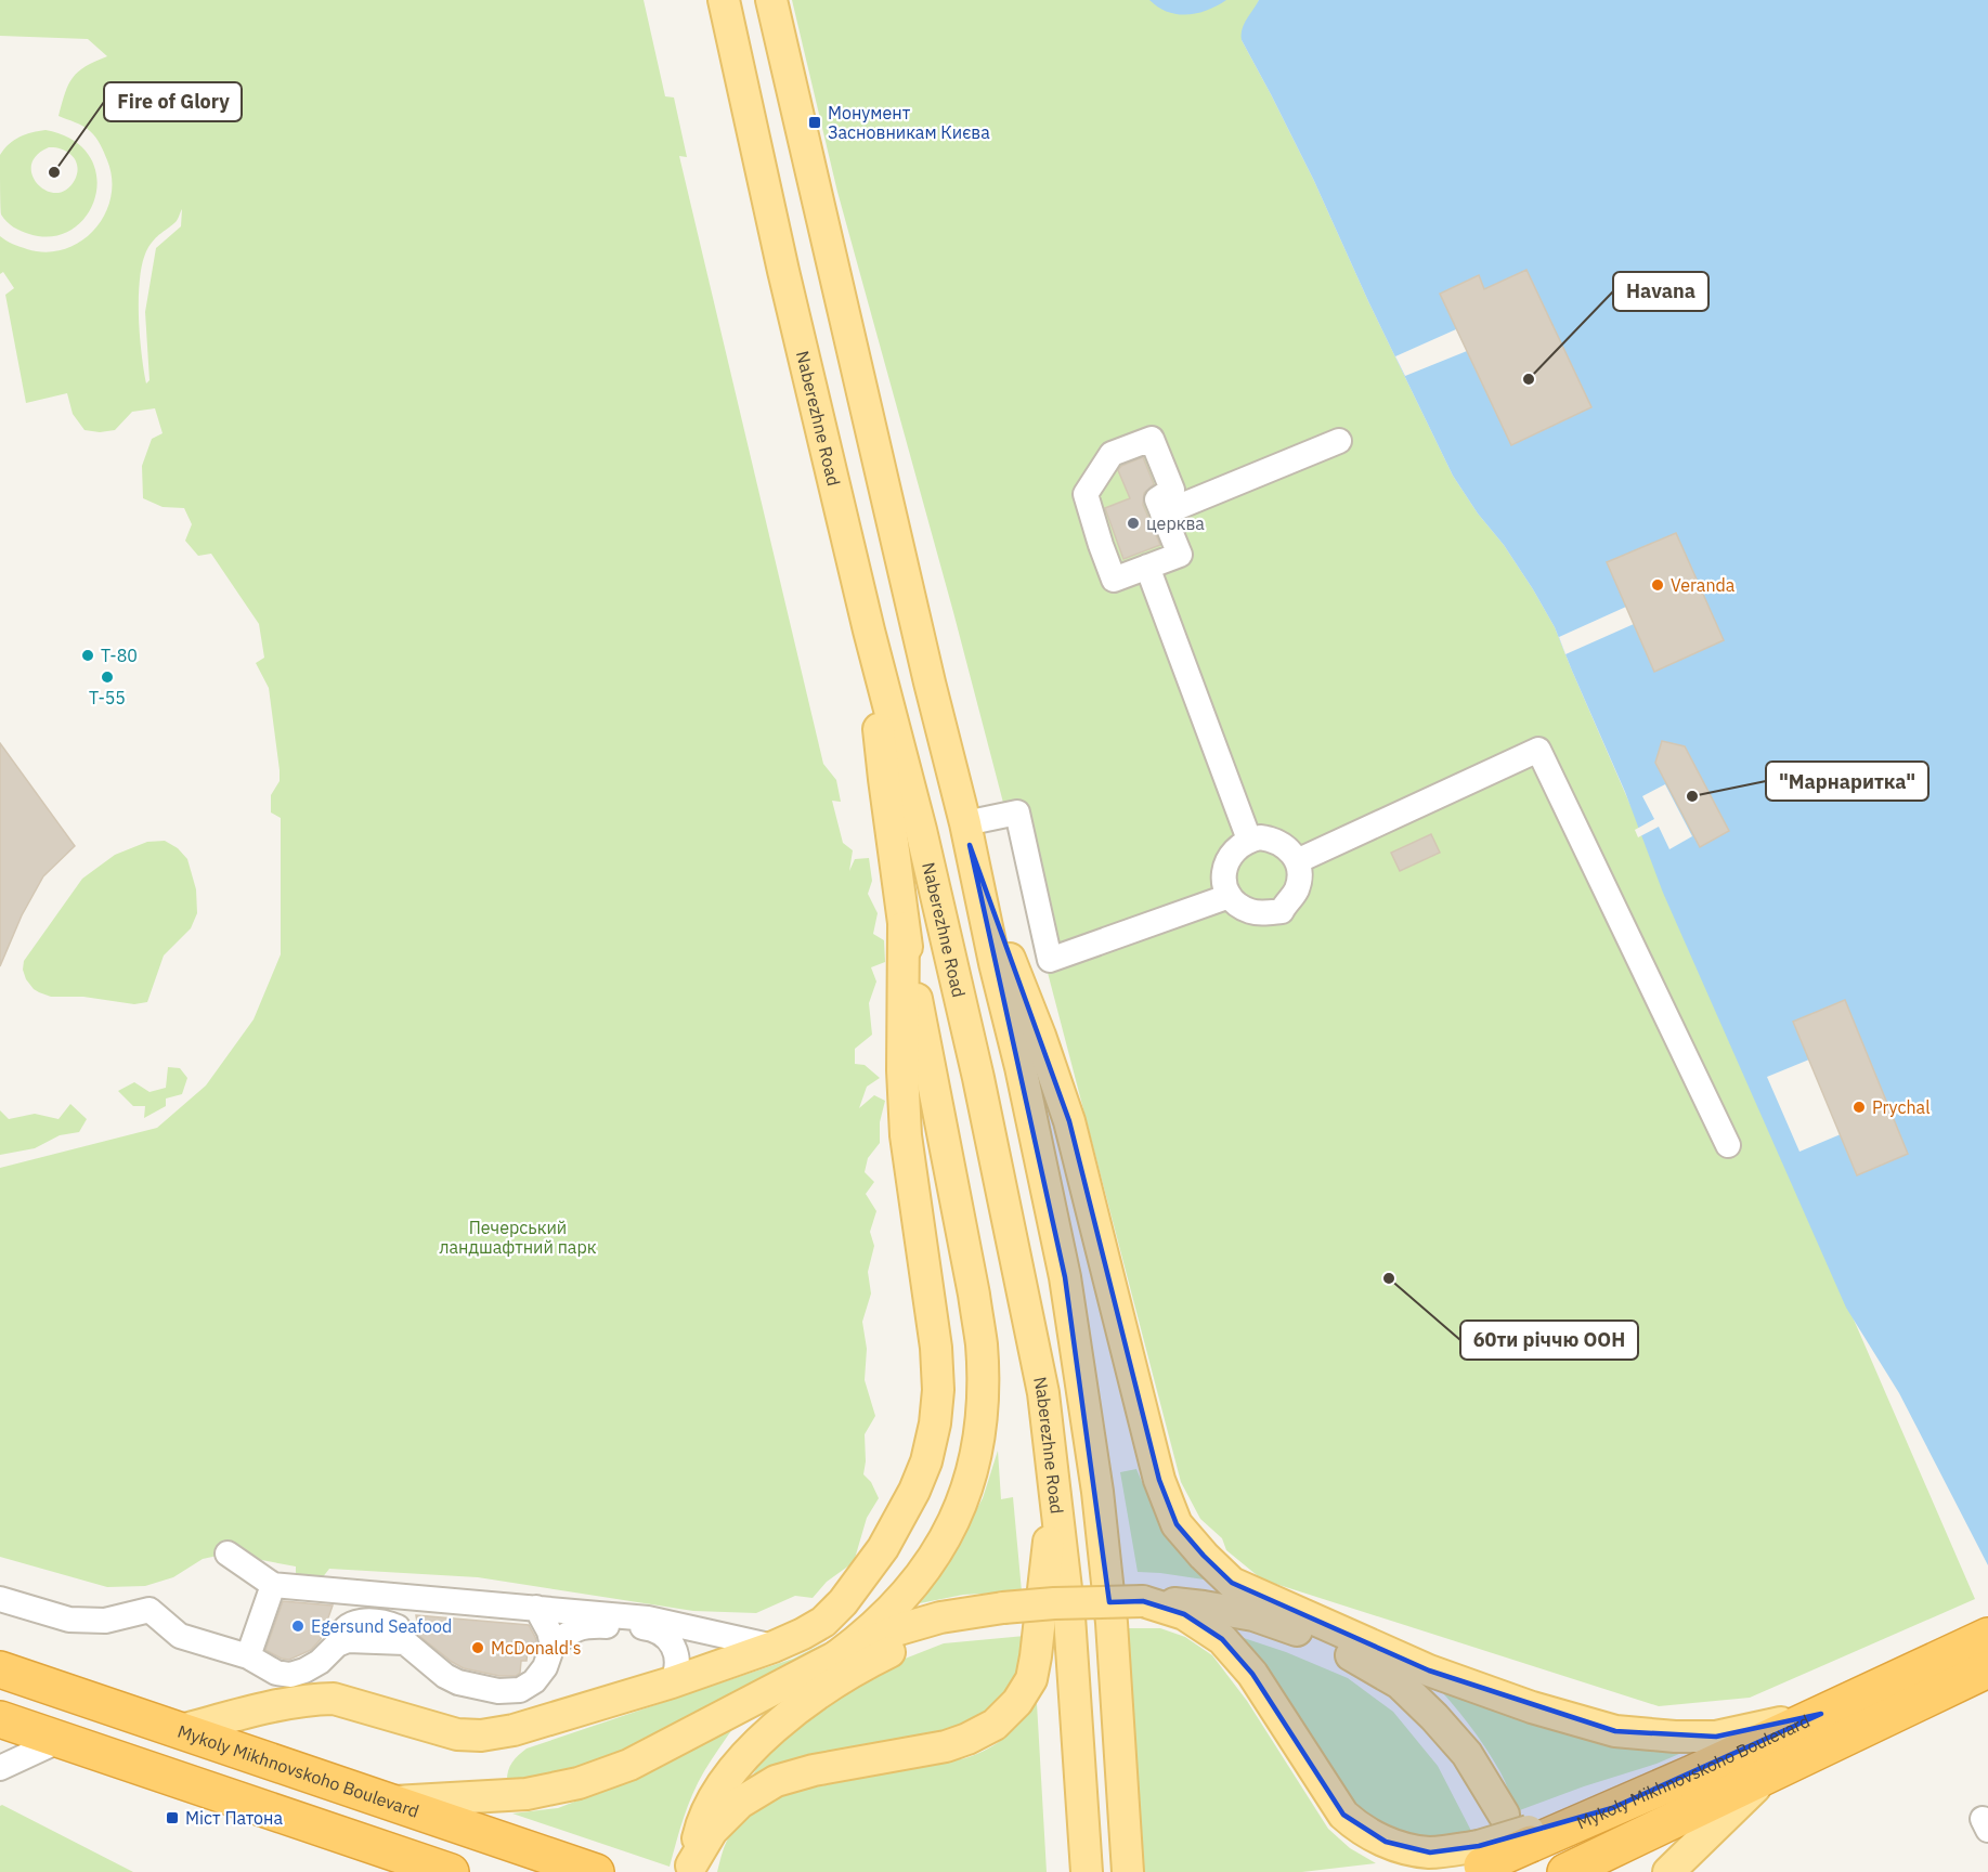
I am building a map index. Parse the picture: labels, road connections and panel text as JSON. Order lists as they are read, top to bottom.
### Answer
{
  "streets": {
    "highway": ["Mykoly Mikhnovskoho Boulevard"],
    "main road": ["Naberezhne Road"]
  },
  "parks": ["Печерський ландшафтний парк"],
  "places": {
    "transit": ["Монумент Засновникам Києва", "Міст Патона"],
    "other": [
      "Fire of Glory",
      "Havana",
      "церква",
      "Veranda",
      "Т-80",
      "Т-55",
      "\"Марнаритка\"",
      "Prychal",
      "60ти річчю ООН",
      "Egersund Seafood",
      "McDonald's"
    ]
  }
}
